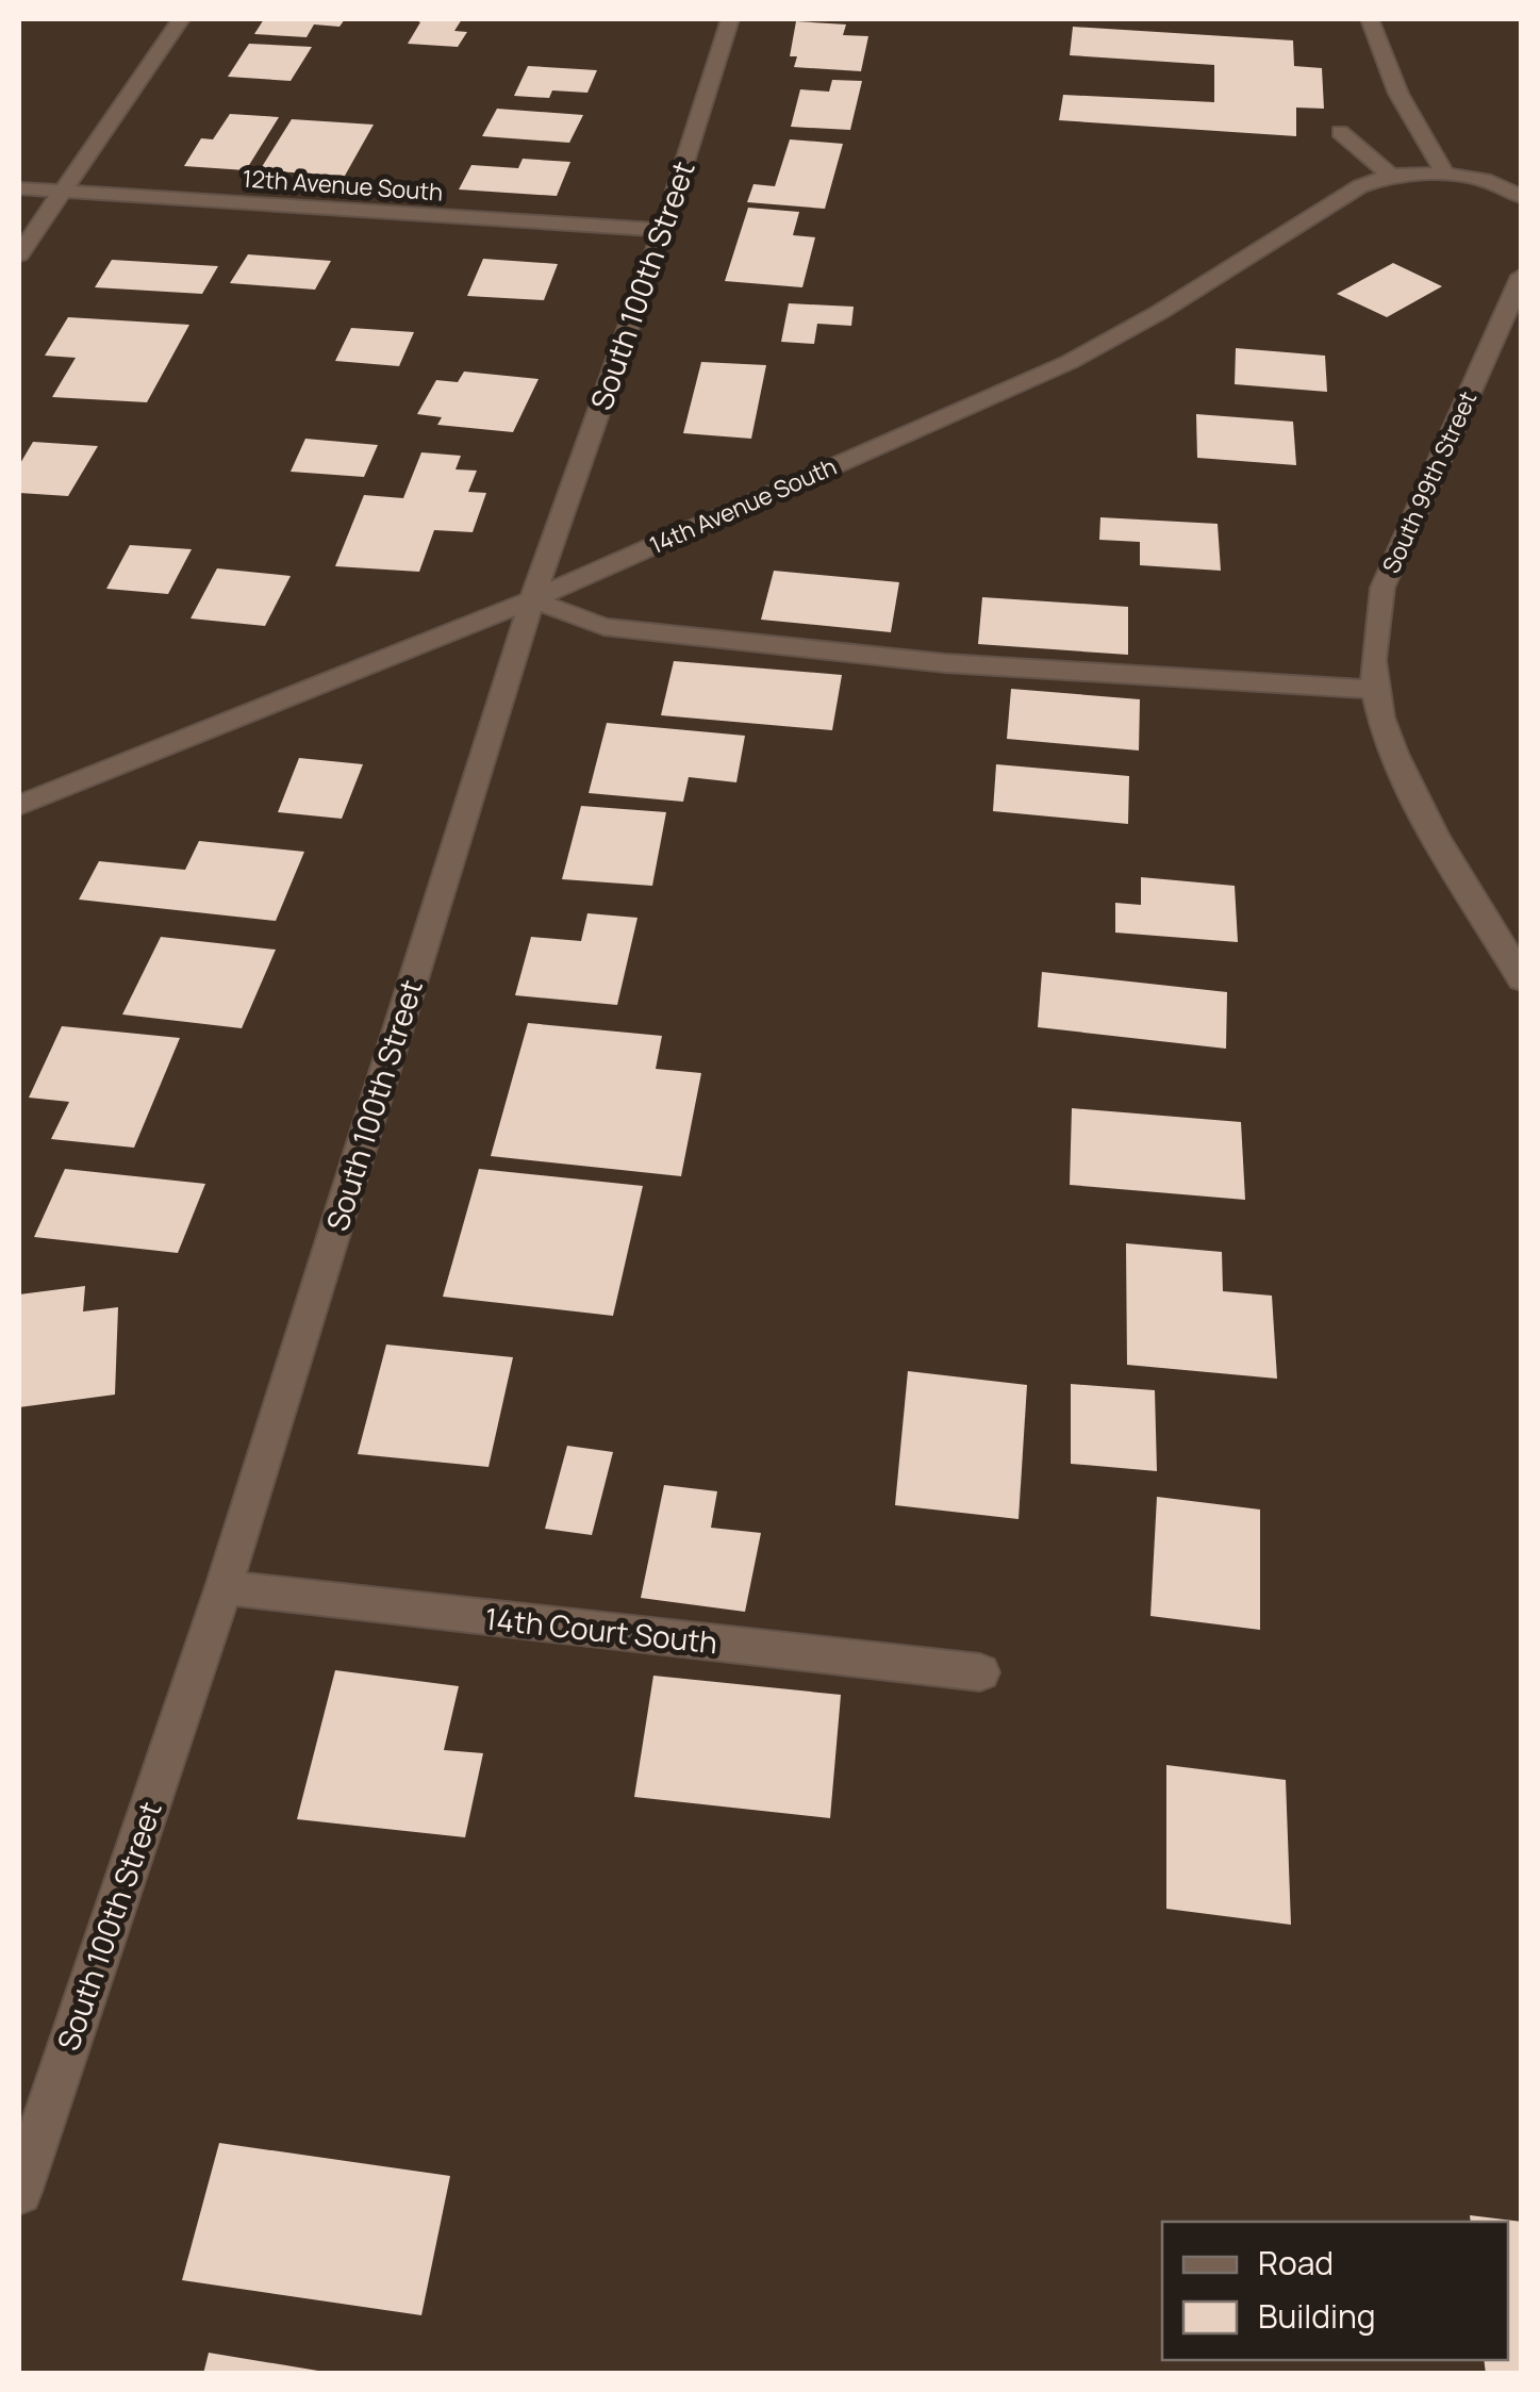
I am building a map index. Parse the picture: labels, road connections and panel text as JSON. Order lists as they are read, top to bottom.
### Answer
{
  "streets": {
    "street": [
      "12th Avenue South",
      "South 100th Street",
      "South 99th Street",
      "14th Avenue South",
      "14th Court South"
    ]
  },
  "crossings": [
    ["12th Avenue South", "South 100th Street"],
    ["South 100th Street", "14th Avenue South"],
    ["South 100th Street", "14th Court South"]
  ],
  "legend": ["Road", "Building"]
}
